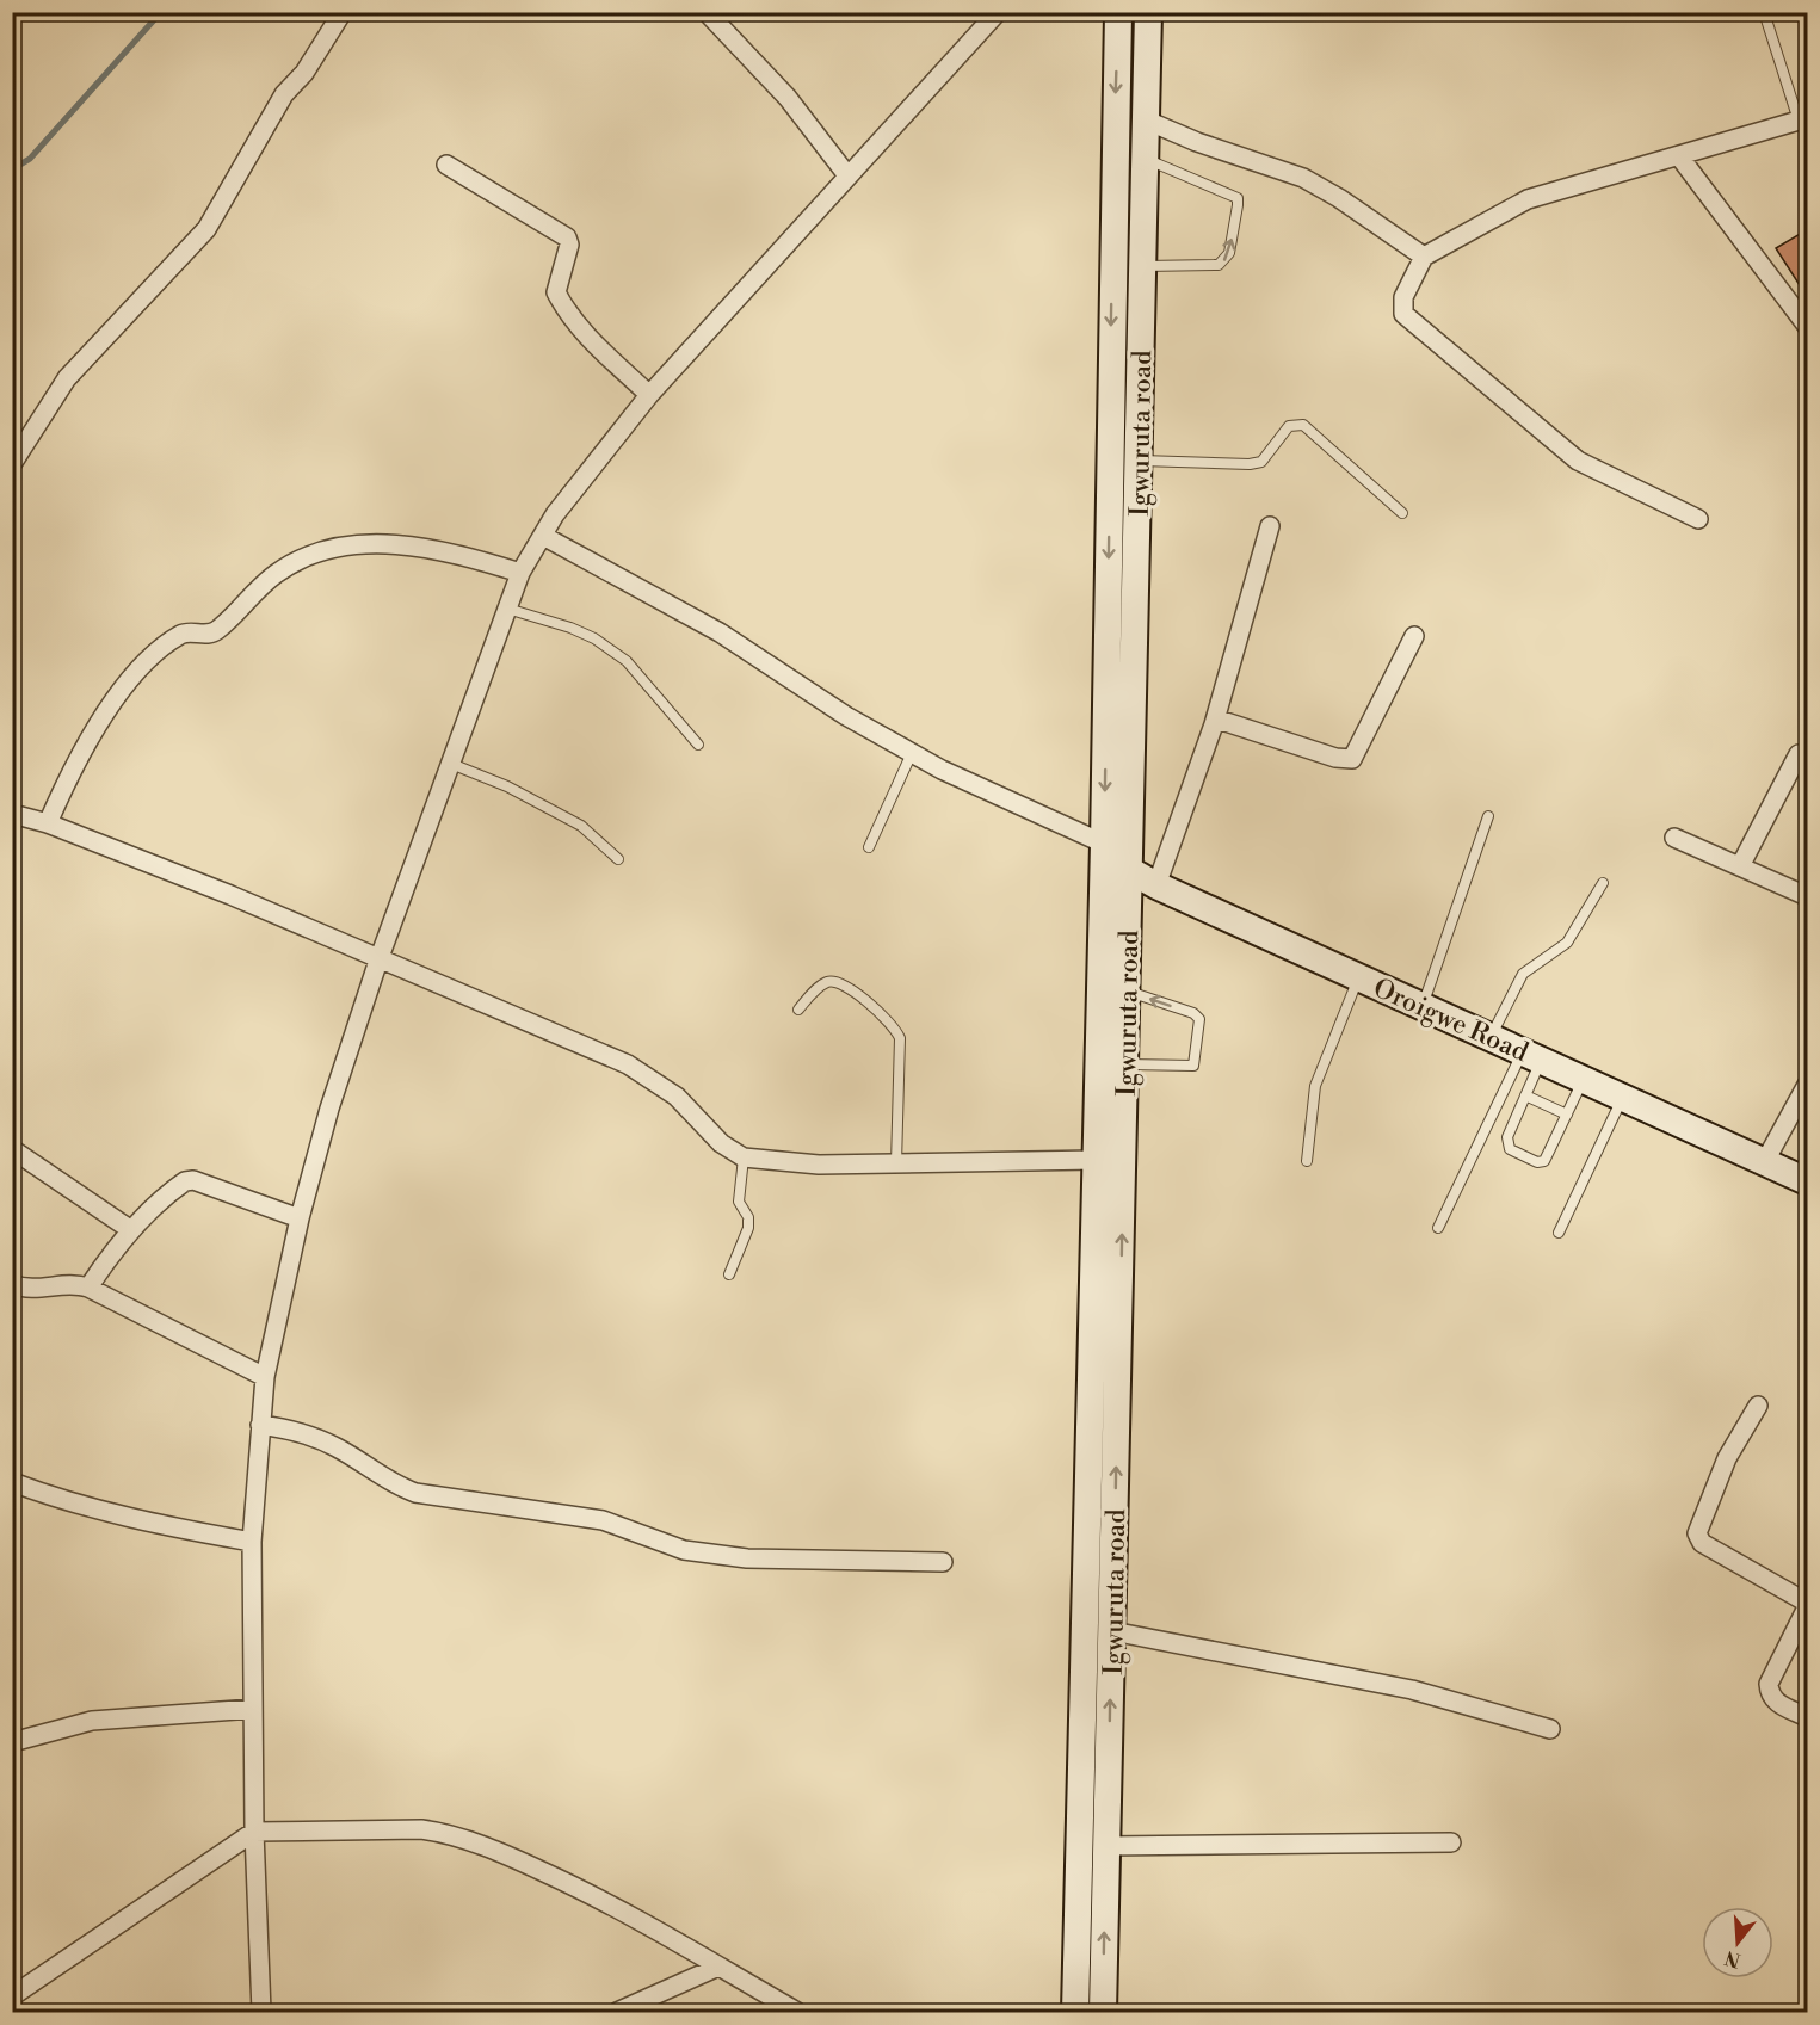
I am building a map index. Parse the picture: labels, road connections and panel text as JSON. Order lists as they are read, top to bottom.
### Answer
{
  "streets": {
    "main road": ["Igwuruta road", "Oroigwe Road"]
  },
  "crossings": [
    ["Igwuruta road", "Oroigwe Road"]
  ],
  "north": "bottom"
}
